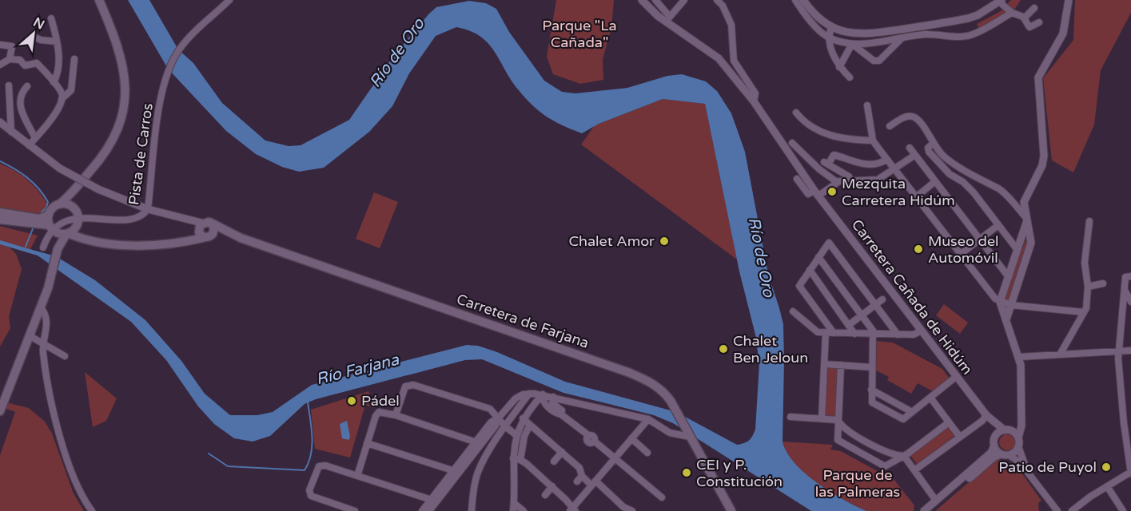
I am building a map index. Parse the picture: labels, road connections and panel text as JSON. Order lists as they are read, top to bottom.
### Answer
{
  "streets": {
    "main road": ["Carretera de Farjana"],
    "street": ["Pista de Carros", "Carretera Cañada de Hidúm"]
  },
  "crossings": [
    ["Pista de Carros", "Carretera de Farjana"]
  ],
  "water": ["Río de Oro", "Río Farjana"],
  "parks": ["Parque \"La Cañada\"", "Parque de las Palmeras"],
  "places": [
    "Mezquita Carretera Hidúm",
    "Chalet Amor",
    "Museo del Automóvil",
    "Chalet Ben Jeloun",
    "Pádel",
    "Patio de Puyol",
    "CEI y P. Constitución"
  ],
  "north": "top right"
}
